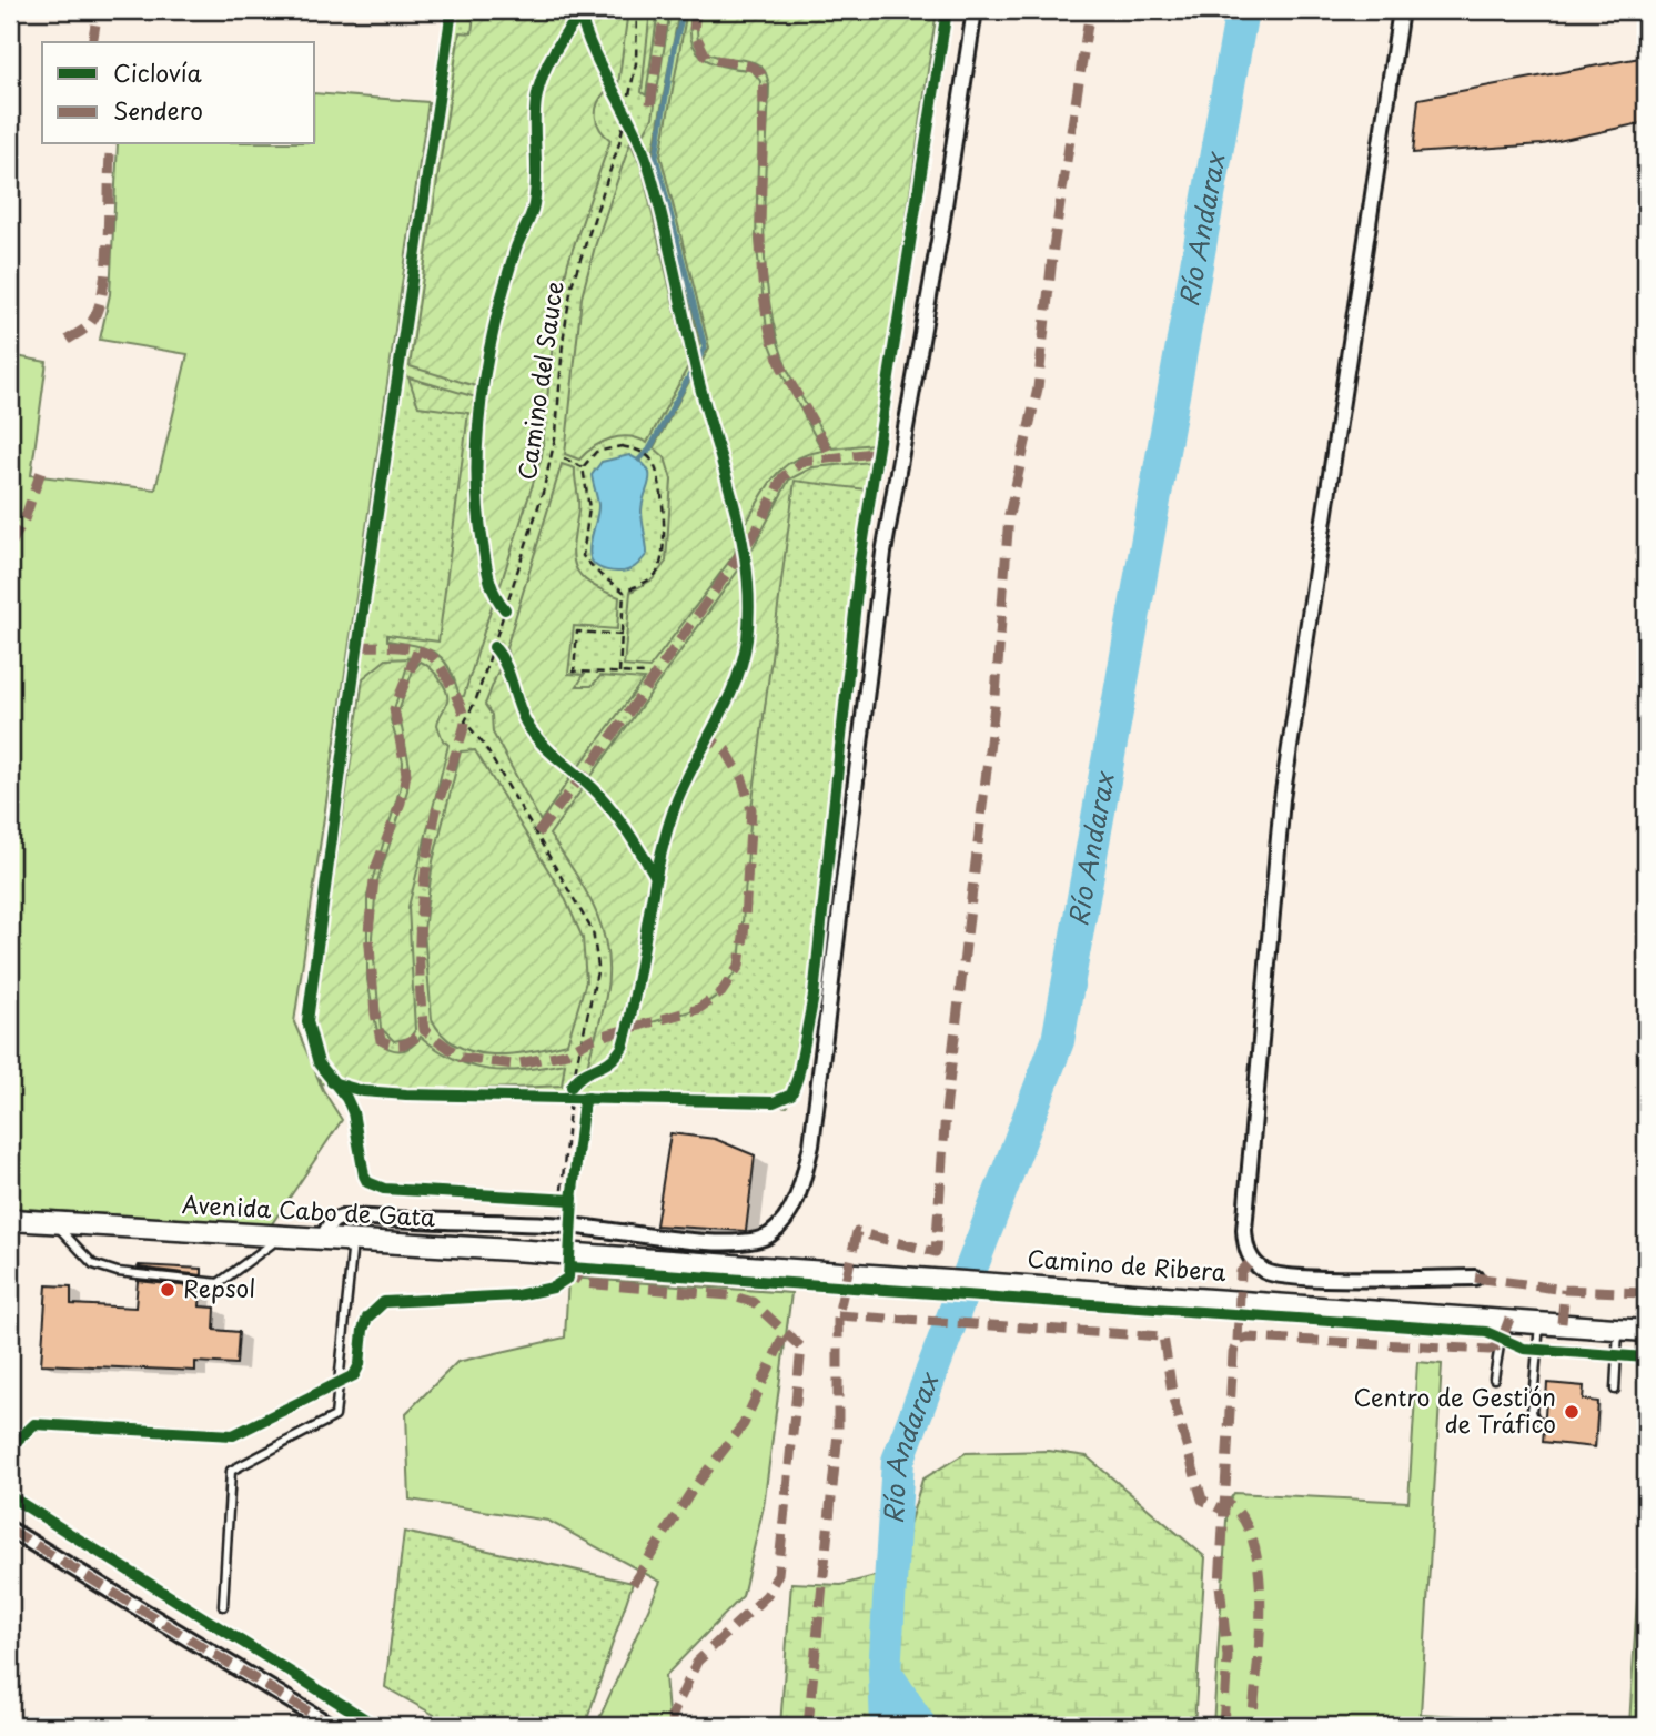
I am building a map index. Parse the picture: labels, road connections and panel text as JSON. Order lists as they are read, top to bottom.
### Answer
{
  "streets": {
    "main road": ["Avenida Cabo de Gata", "Camino de Ribera"],
    "path": ["Camino del Sauce"]
  },
  "crossings": [
    ["Avenida Cabo de Gata", "Camino de Ribera"]
  ],
  "water": ["Río Andarax"],
  "places": ["Repsol", "Centro de Gestión de Tráfico"],
  "legend": ["Ciclovía", "Sendero"]
}
